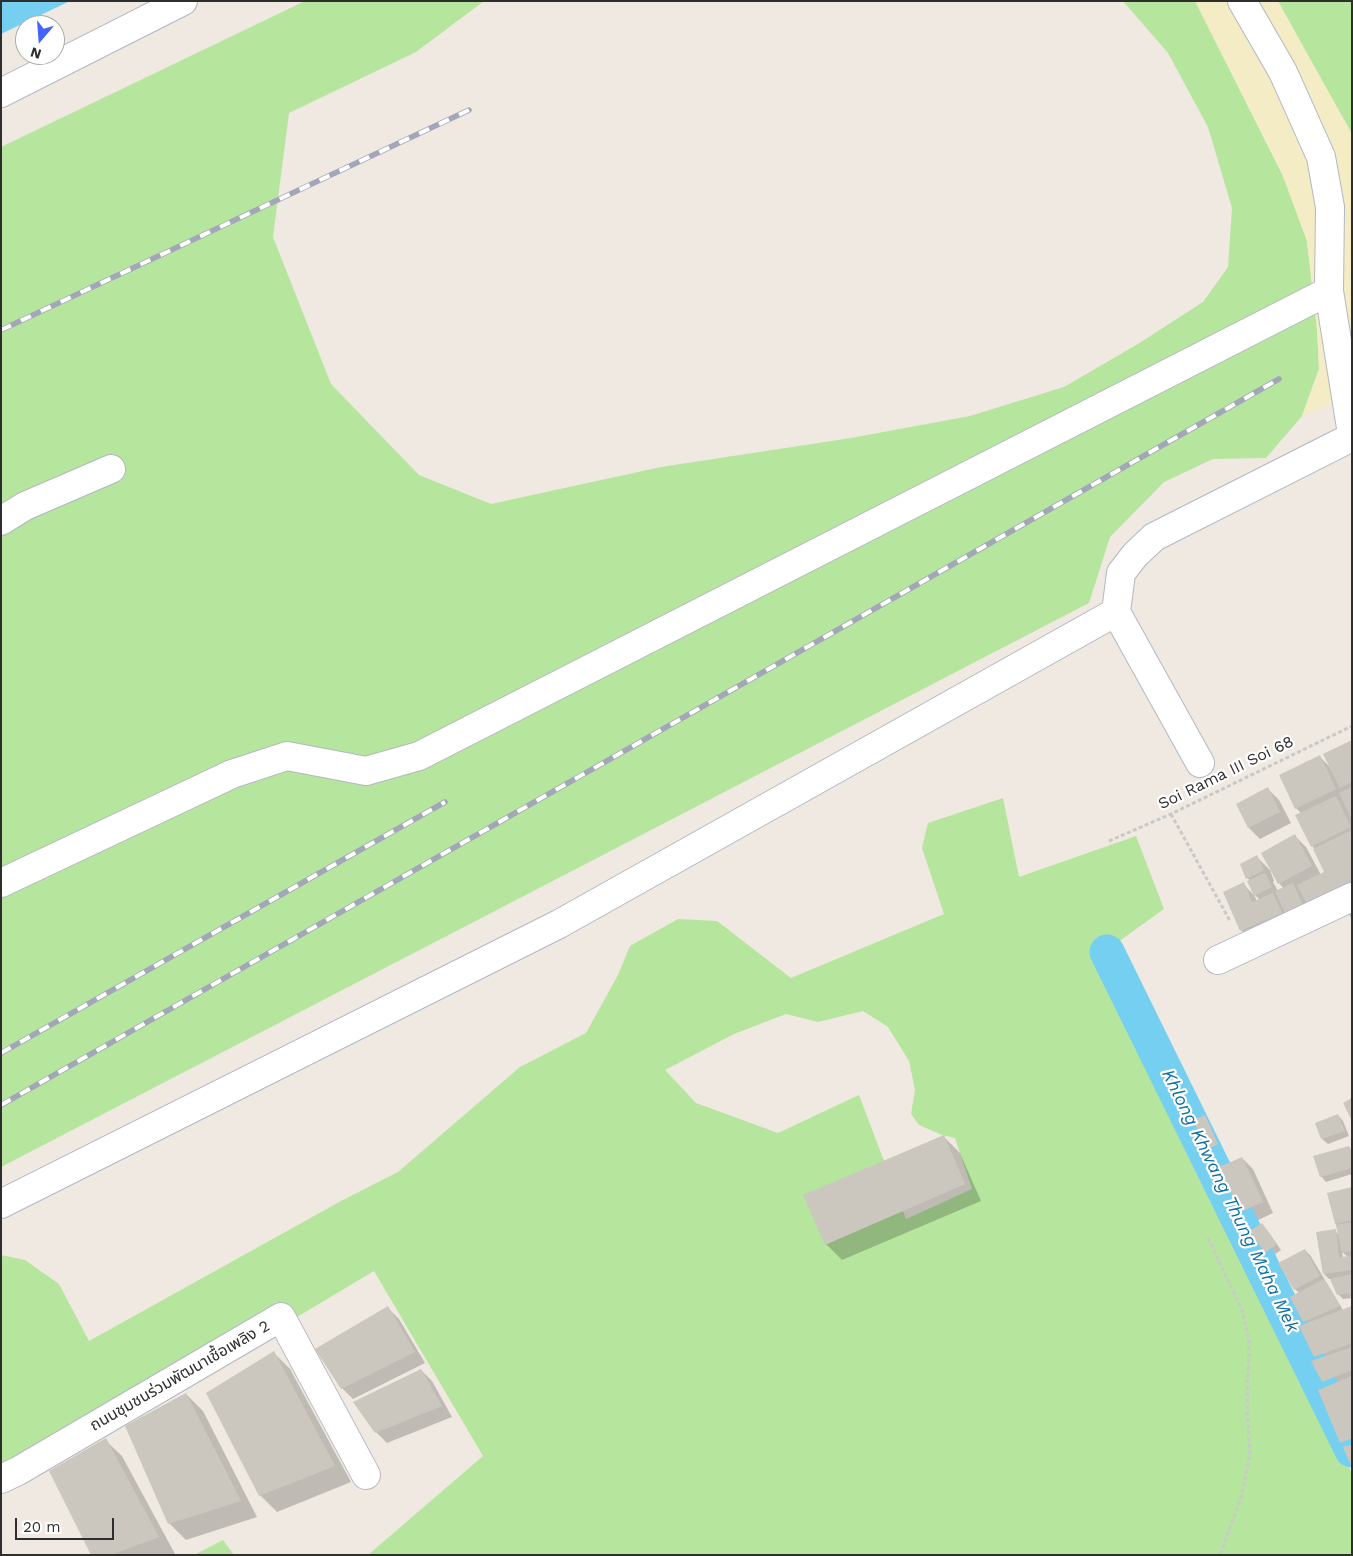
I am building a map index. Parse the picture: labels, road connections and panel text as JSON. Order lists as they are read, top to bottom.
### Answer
{
  "streets": {
    "street": ["ถนนชุมชนร่วมพัฒนาเชื้อเพลิง 2"],
    "path": ["Soi Rama III Soi 68"]
  },
  "water": ["Khlong Khwang Thung Maha Mek"],
  "scale_bar": "20 m",
  "north": "bottom"
}
